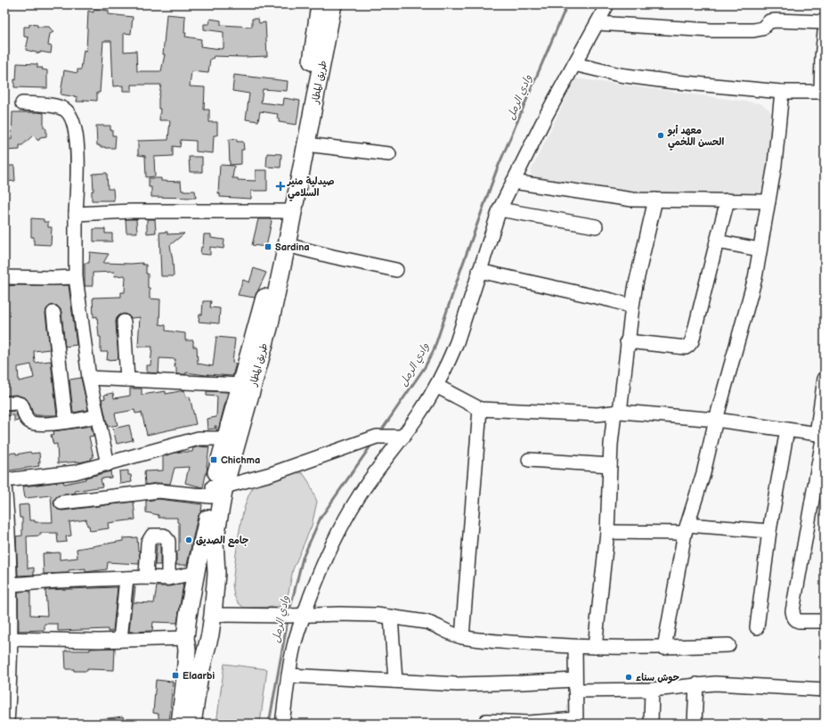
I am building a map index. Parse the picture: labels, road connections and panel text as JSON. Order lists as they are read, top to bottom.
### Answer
{
  "streets": {
    "main road": ["طريق المطار"]
  },
  "water": ["وادي الرمل"],
  "places": {
    "other": ["معهد أبو الحسن اللخمي", "جامع الصديق", "حوش سناء"],
    "health": ["صيدلية منير السلامي"],
    "transit": ["Sardina", "Chichma", "Elaarbi"]
  }
}
